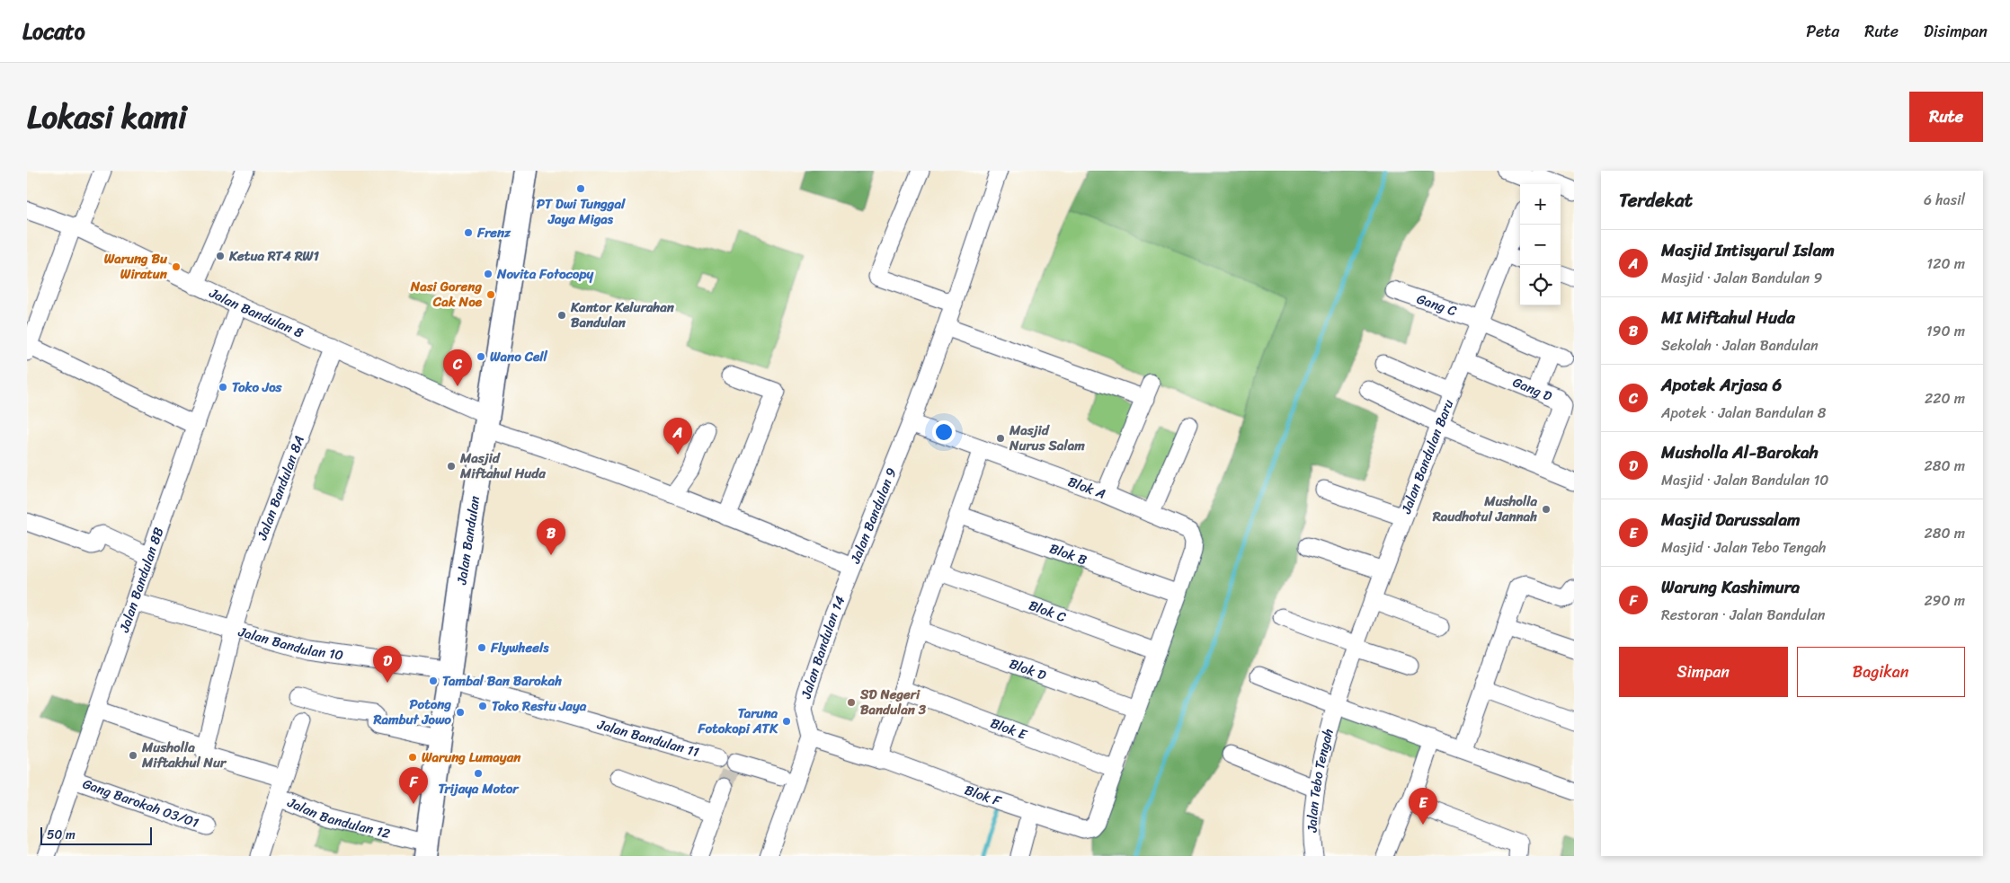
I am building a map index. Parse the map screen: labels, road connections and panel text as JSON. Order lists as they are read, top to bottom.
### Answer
{
  "streets": {
    "main road": ["Jalan Bandulan"],
    "street": [
      "Gang C",
      "Jalan Bandulan 8",
      "Gang D",
      "Jalan Bandulan Baru",
      "Jalan Bandulan 8A",
      "Blok A",
      "Jalan Bandulan 9",
      "Blok B",
      "Jalan Bandulan 8B",
      "Blok C",
      "Jalan Bandulan 10",
      "Jalan Bandulan 14",
      "Blok D",
      "Blok E",
      "Jalan Bandulan 11",
      "Jalan Tebo Tengah",
      "Blok F",
      "Gang Barokah 03/01",
      "Jalan Bandulan 12"
    ]
  },
  "crossings": [
    ["Gang C", "Gang D"],
    ["Gang C", "Jalan Bandulan Baru"],
    ["Jalan Bandulan 8", "Jalan Bandulan 8A"],
    ["Jalan Bandulan 8", "Jalan Bandulan 9"],
    ["Jalan Bandulan 8", "Jalan Bandulan"],
    ["Jalan Bandulan 8", "Jalan Bandulan 8B"],
    ["Gang D", "Jalan Bandulan Baru"],
    ["Jalan Bandulan Baru", "Jalan Tebo Tengah"],
    ["Jalan Bandulan 8A", "Jalan Bandulan 10"],
    ["Blok A", "Jalan Bandulan 9"],
    ["Blok A", "Blok B"],
    ["Jalan Bandulan 9", "Jalan Bandulan"],
    ["Jalan Bandulan 9", "Jalan Bandulan 14"],
    ["Jalan Bandulan", "Jalan Bandulan 10"],
    ["Jalan Bandulan", "Jalan Bandulan 11"],
    ["Jalan Bandulan", "Jalan Bandulan 12"],
    ["Jalan Bandulan 8B", "Jalan Bandulan 10"],
    ["Jalan Bandulan 8B", "Gang Barokah 03/01"],
    ["Jalan Bandulan 10", "Jalan Bandulan 11"],
    ["Jalan Bandulan 14", "Blok F"],
    ["Blok E", "Blok F"]
  ],
  "places": [
    "PT Dwi Tunggal Jaya Migas",
    "Frenz",
    "Ketua RT4 RW1",
    "Warung Bu Wiratun",
    "Novita Fotocopy",
    "Nasi Goreng Cak Noe",
    "Kantor Kelurahan Bandulan",
    "Wano Cell",
    "Toko Jos",
    "Masjid Nurus Salam",
    "Masjid Miftahul Huda",
    "Musholla Raudhotul Jannah",
    "Flywheels",
    "Tambal Ban Barokah",
    "SD Negeri Bandulan 3",
    "Toko Restu Jaya",
    "Potong Rambut Jowo",
    "Taruna Fotokopi ATK",
    "Musholla Miftakhul Nur",
    "Warung Lumayan",
    "Trijaya Motor"
  ],
  "scale_bar": "50 m",
  "page": {
    "header": "Locato",
    "nav": ["Peta", "Rute", "Disimpan"],
    "title": "Lokasi kami",
    "buttons": [
      "Rute",
      ["Simpan", "Bagikan"]
    ],
    "heading": ["Terdekat", "6 hasil"],
    "map_buttons": ["+", "−"],
    "list": [
      {
        "mark": "A",
        "name": "Masjid Intisyarul Islam",
        "note": "Masjid · Jalan Bandulan 9",
        "value": "120 m"
      },
      {
        "mark": "B",
        "name": "MI Miftahul Huda",
        "note": "Sekolah · Jalan Bandulan",
        "value": "190 m"
      },
      {
        "mark": "C",
        "name": "Apotek Arjasa 6",
        "note": "Apotek · Jalan Bandulan 8",
        "value": "220 m"
      },
      {
        "mark": "D",
        "name": "Musholla Al-Barokah",
        "note": "Masjid · Jalan Bandulan 10",
        "value": "280 m"
      },
      {
        "mark": "E",
        "name": "Masjid Darussalam",
        "note": "Masjid · Jalan Tebo Tengah",
        "value": "280 m"
      },
      {
        "mark": "F",
        "name": "Warung Kashimura",
        "note": "Restoran · Jalan Bandulan",
        "value": "290 m"
      }
    ],
    "pins": [
      "C",
      "A",
      "B",
      "D",
      "F",
      "E"
    ],
    "scale": "50 m"
  }
}
